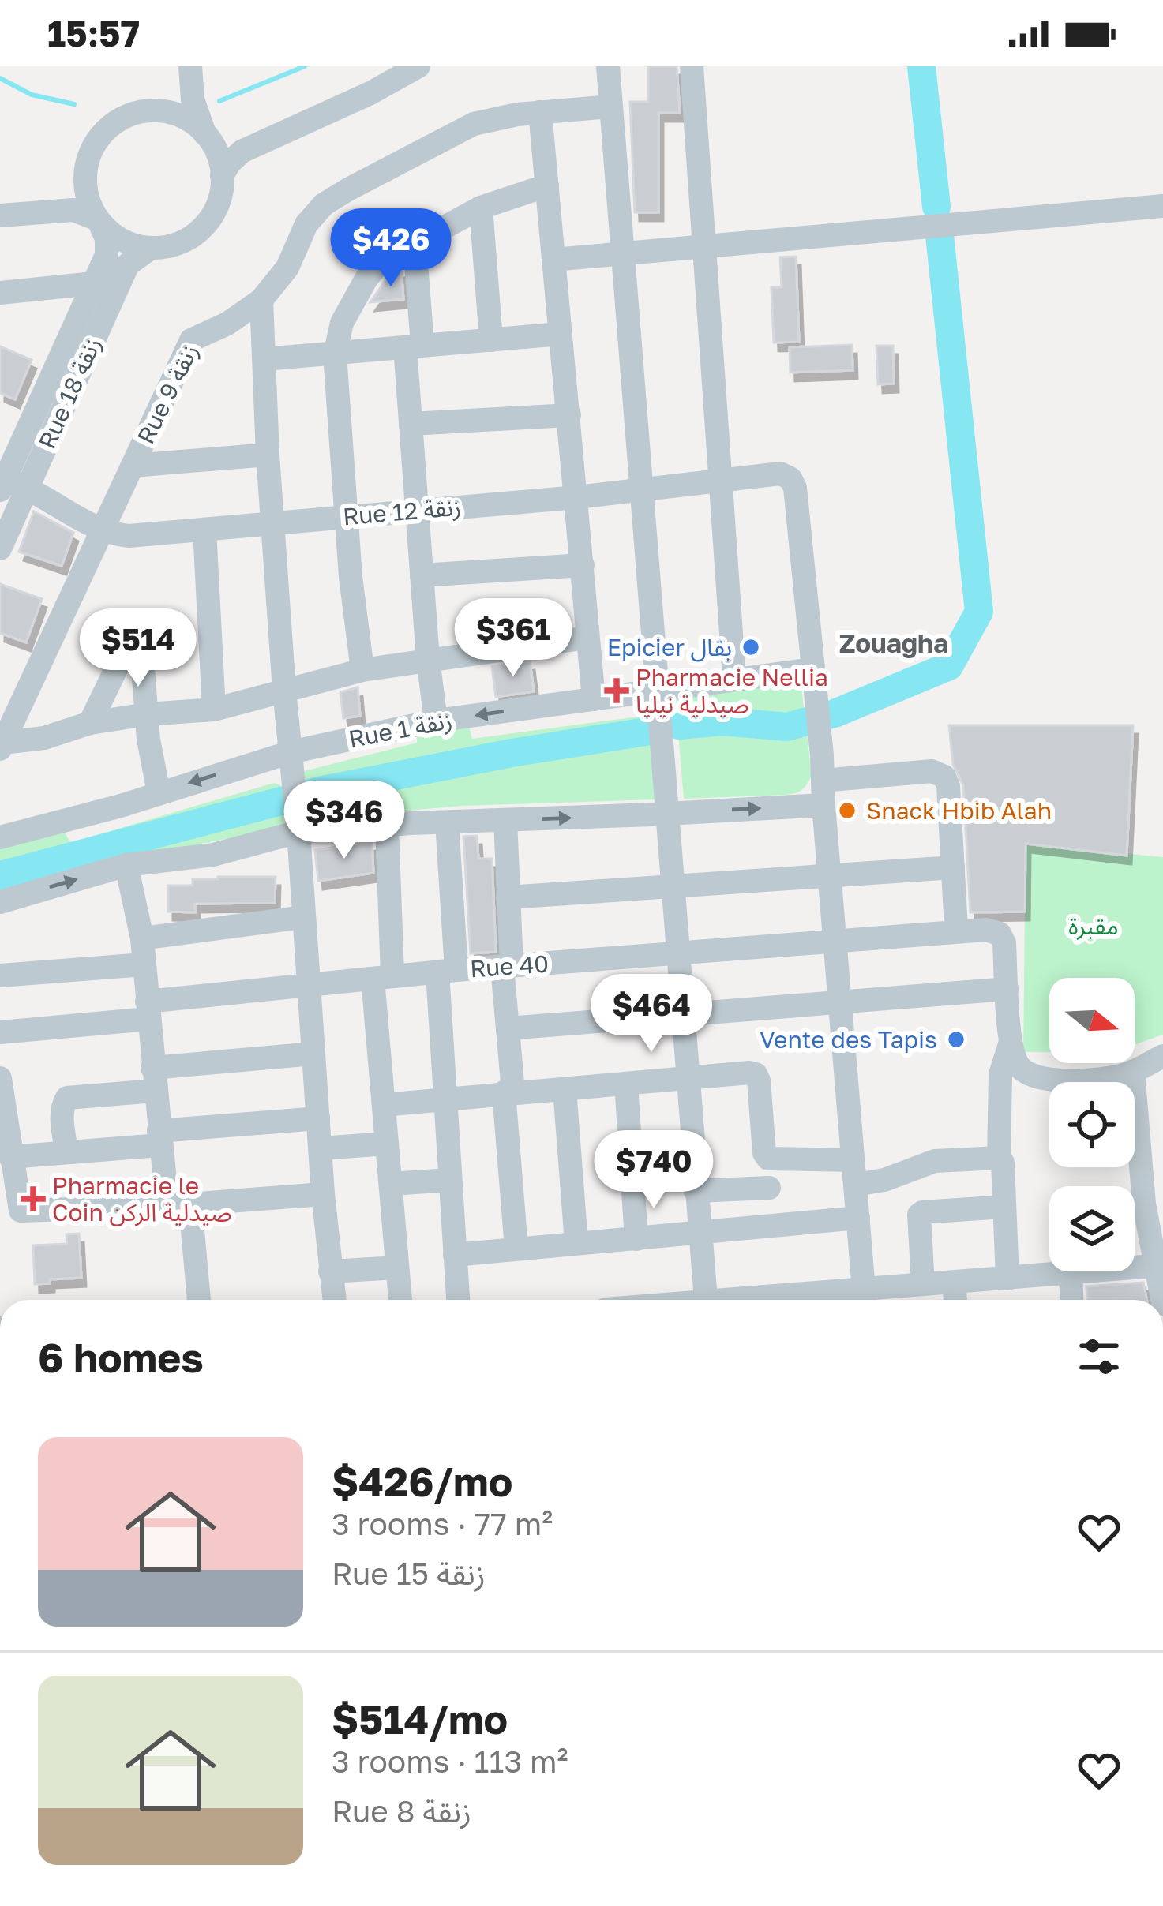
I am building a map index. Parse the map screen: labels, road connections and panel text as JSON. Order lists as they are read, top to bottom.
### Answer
{
  "streets": {
    "street": [
      "Rue 18 زنقة",
      "Rue 9 زنقة",
      "Rue 12 زنقة",
      "Rue 1 زنقة",
      "Rue 40"
    ]
  },
  "crossings": [
    ["Rue 18 زنقة", "Rue 12 زنقة"],
    ["Rue 9 زنقة", "Rue 12 زنقة"],
    ["Rue 12 زنقة", "Rue 1 زنقة"]
  ],
  "districts": ["Zouagha"],
  "parks": ["مقبرة"],
  "places": {
    "other": ["Epicier بقال", "Snack Hbib Alah", "Vente des Tapis"],
    "health": ["Pharmacie Nellia صيدلية نيليا", "Pharmacie le Coin صيدلية الركن"]
  },
  "north": "right",
  "page": {
    "status": "15:57",
    "price": [
      "$426",
      "$361",
      "$514",
      "$346",
      "$464",
      "$740"
    ],
    "heading": "6 homes",
    "list": [
      {
        "name": "$426/mo",
        "note": "3 rooms · 77 m² · Rue 15 زنقة"
      },
      {
        "name": "$514/mo",
        "note": "3 rooms · 113 m² · Rue 8 زنقة"
      }
    ]
  }
}
